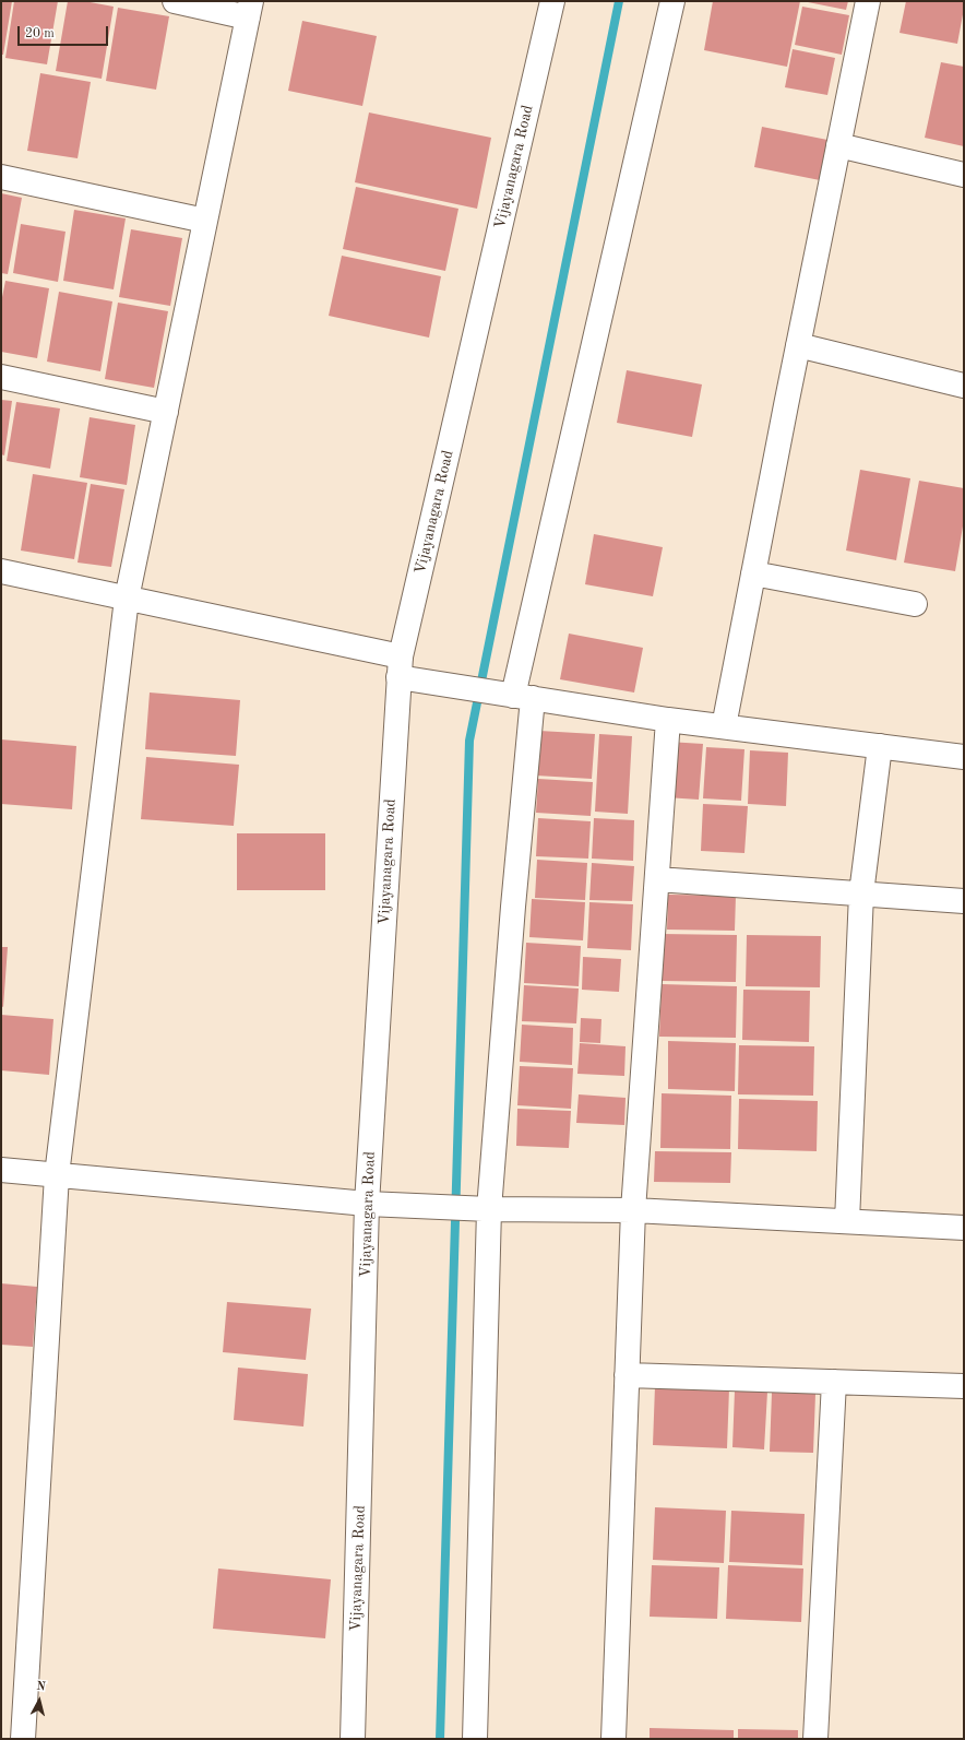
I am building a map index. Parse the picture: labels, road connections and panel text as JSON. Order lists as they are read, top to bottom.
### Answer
{
  "streets": {
    "street": ["Vijayanagara Road"]
  },
  "scale_bar": "20 m",
  "north": "top"
}
